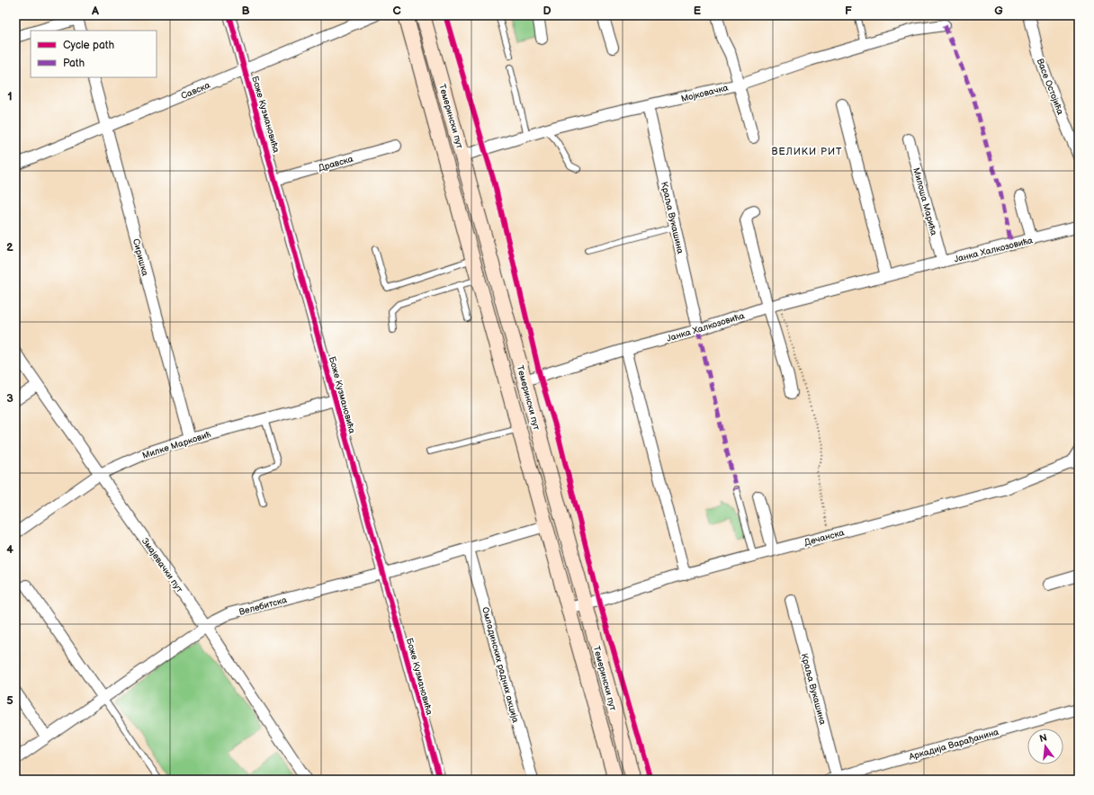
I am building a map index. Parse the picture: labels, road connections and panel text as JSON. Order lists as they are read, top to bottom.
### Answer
{
  "streets": {
    "main road": ["Темерински пут"],
    "street": [
      "Васе Остојића",
      "Савска",
      "Мојковачка",
      "Боже Кузмановића",
      "Дравска",
      "Милоша Марића",
      "Краља Вукашина",
      "Јанка Халкозовића",
      "Сиришка",
      "Милке Марковић",
      "Дечанска",
      "Змајевачки пут",
      "Велебитска",
      "Омладинских радних акција",
      "Аркадија Варађанина"
    ]
  },
  "crossings": [
    ["Савска", "Боже Кузмановића"],
    ["Савска", "Сиришка"],
    ["Мојковачка", "Темерински пут"],
    ["Мојковачка", "Краља Вукашина"],
    ["Боже Кузмановића", "Дравска"],
    ["Боже Кузмановића", "Милке Марковић"],
    ["Боже Кузмановића", "Велебитска"],
    ["Темерински пут", "Јанка Халкозовића"],
    ["Темерински пут", "Дечанска"],
    ["Темерински пут", "Велебитска"],
    ["Милоша Марића", "Јанка Халкозовића"],
    ["Краља Вукашина", "Јанка Халкозовића"],
    ["Краља Вукашина", "Аркадија Варађанина"],
    ["Сиришка", "Милке Марковић"],
    ["Милке Марковић", "Змајевачки пут"],
    ["Змајевачки пут", "Велебитска"],
    ["Велебитска", "Омладинских радних акција"]
  ],
  "districts": ["ВЕЛИКИ РИТ"],
  "legend": ["Cycle path", "Path"],
  "north": "top",
  "grid": {
    "columns": [
      "A",
      "B",
      "C",
      "D",
      "E",
      "F",
      "G"
    ],
    "rows": [
      "1",
      "2",
      "3",
      "4",
      "5"
    ]
  }
}
